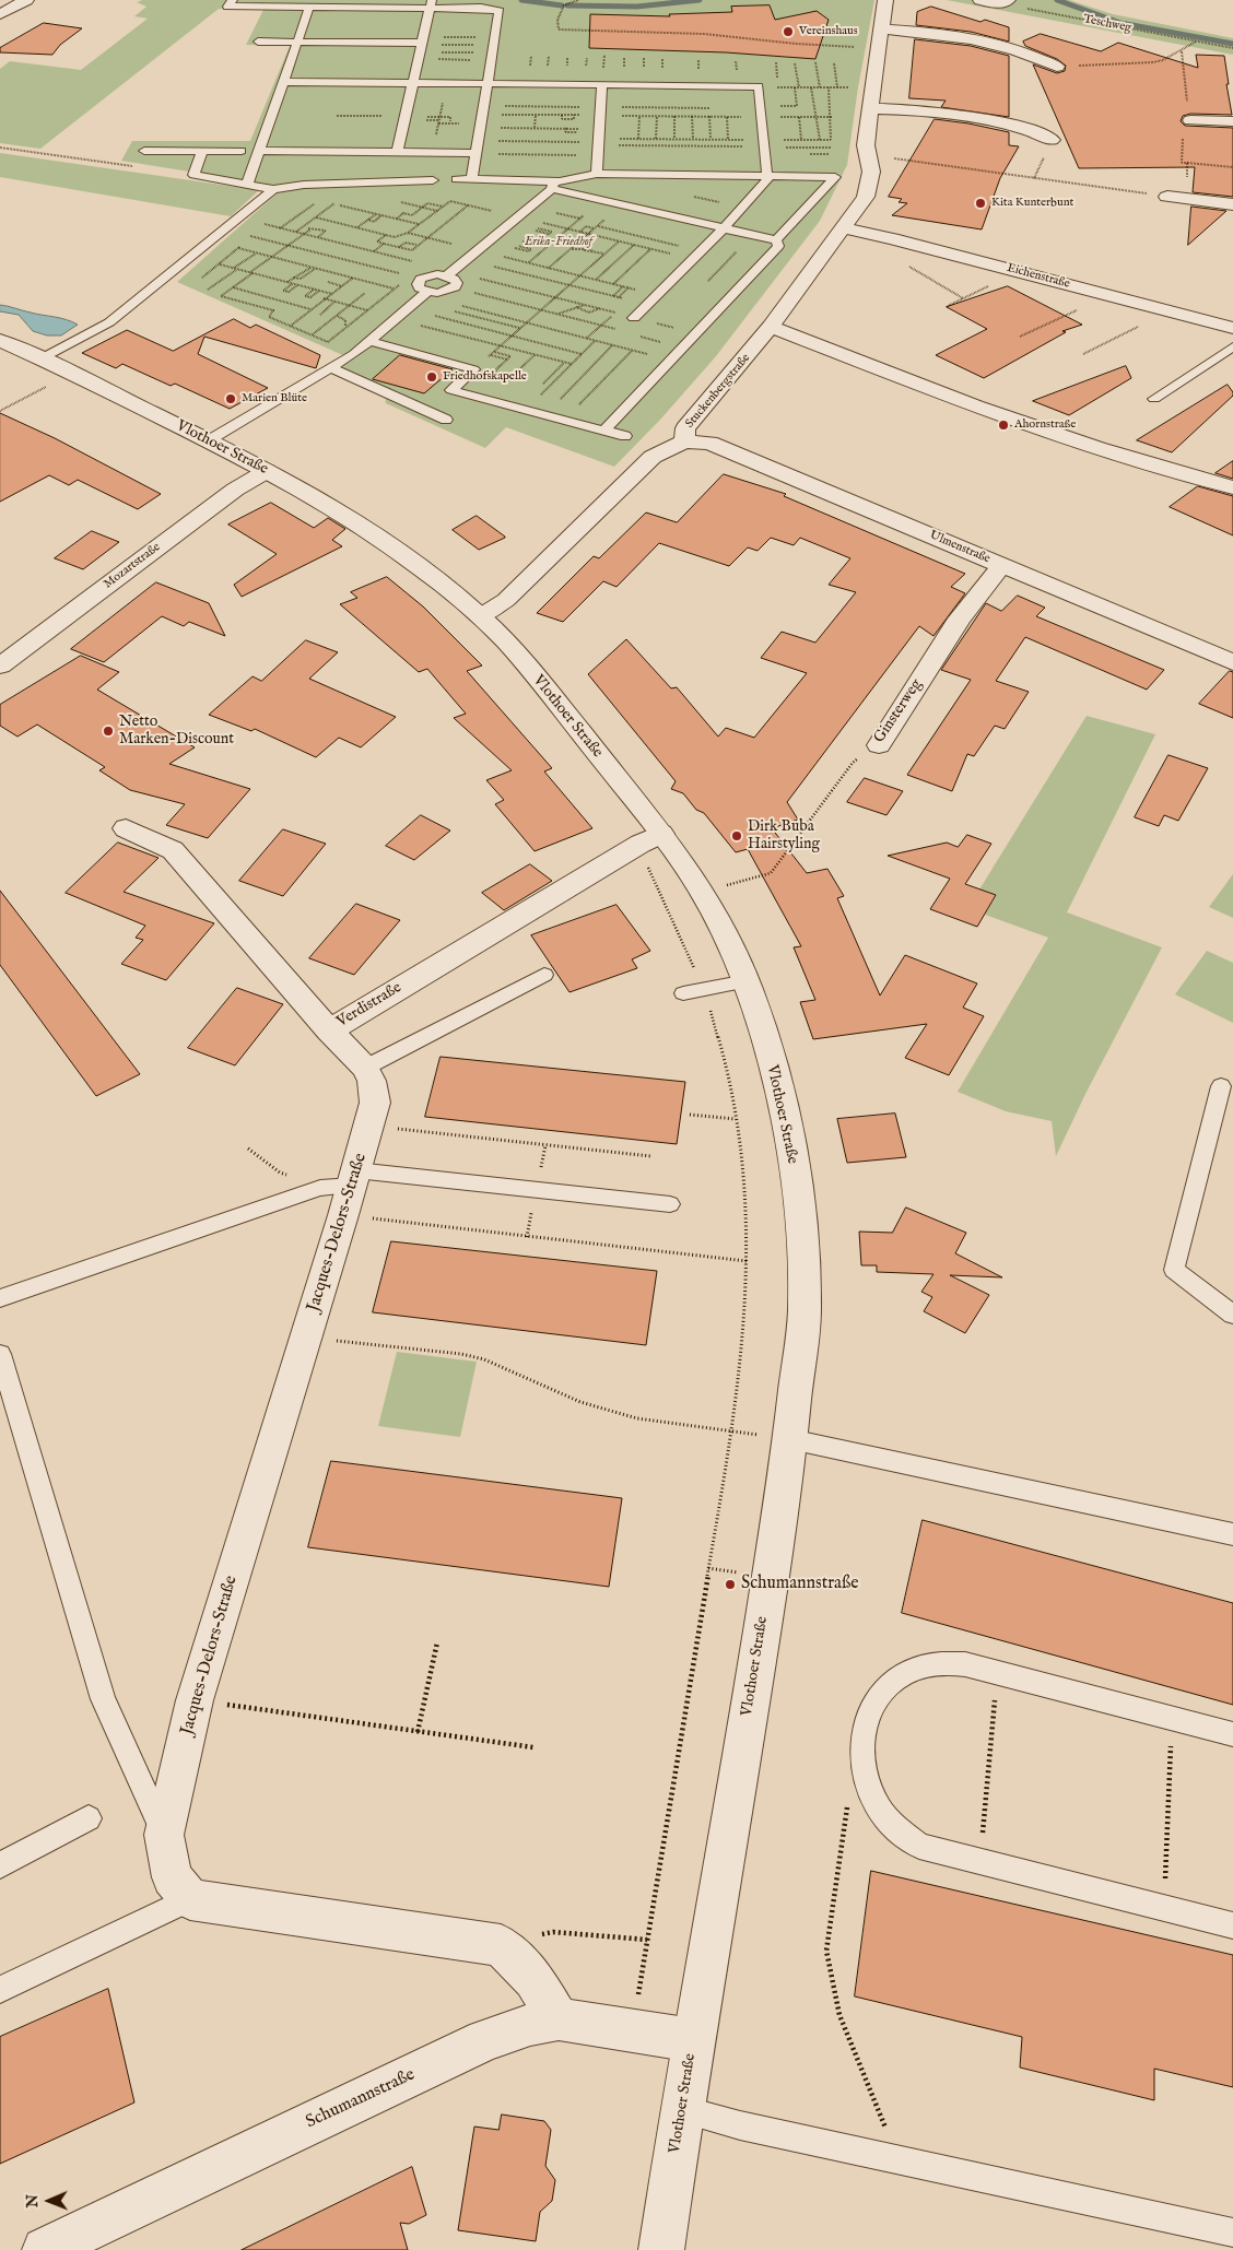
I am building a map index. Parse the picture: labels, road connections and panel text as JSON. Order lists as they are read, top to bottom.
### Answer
{
  "streets": {
    "street": [
      "Eichenstraße",
      "Stuckenbergstraße",
      "Vlothoer Straße",
      "Ulmenstraße",
      "Mozartstraße",
      "Ginsterweg",
      "Verdistraße",
      "Jacques-Delors-Straße",
      "Schumannstraße"
    ],
    "path": ["Teschweg"]
  },
  "crossings": [
    ["Eichenstraße", "Stuckenbergstraße"],
    ["Stuckenbergstraße", "Vlothoer Straße"],
    ["Stuckenbergstraße", "Ulmenstraße"],
    ["Vlothoer Straße", "Mozartstraße"],
    ["Vlothoer Straße", "Ginsterweg"],
    ["Vlothoer Straße", "Verdistraße"],
    ["Vlothoer Straße", "Schumannstraße"],
    ["Ulmenstraße", "Ginsterweg"],
    ["Verdistraße", "Jacques-Delors-Straße"]
  ],
  "parks": ["Erika-Friedhof"],
  "places": [
    "Vereinshaus",
    "Kita Kunterbunt",
    "Friedhofskapelle",
    "Marien Blüte",
    "Ahornstraße",
    "Netto Marken-Discount",
    "Dirk Buba Hairstyling",
    "Schumannstraße"
  ],
  "north": "left"
}
